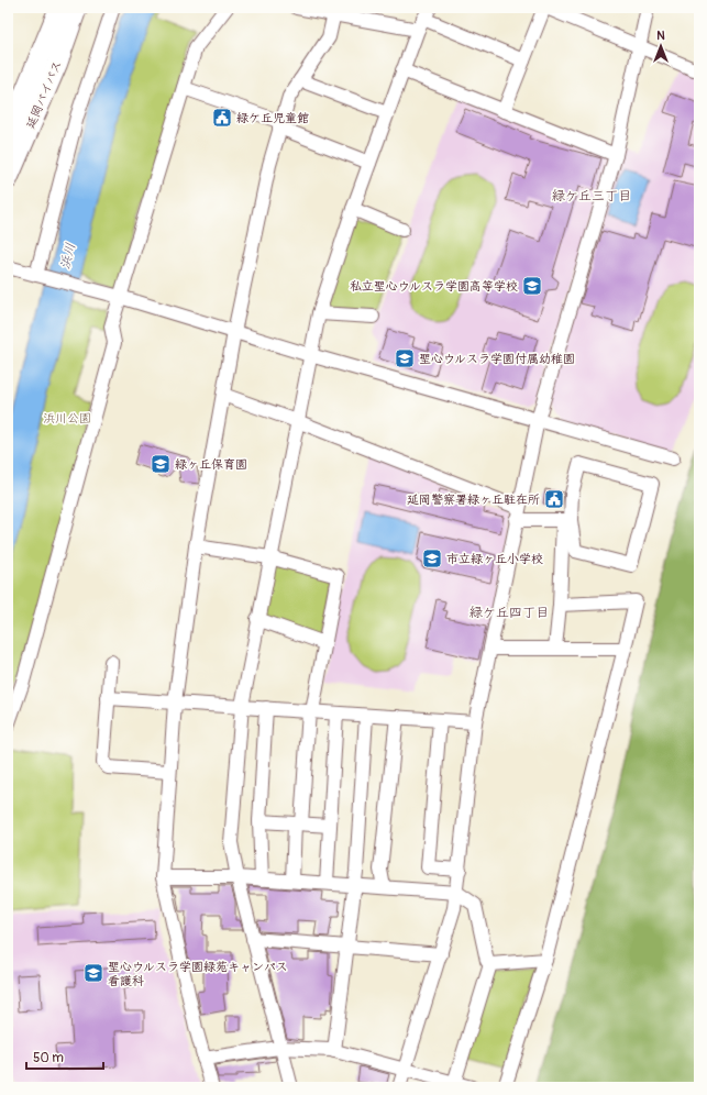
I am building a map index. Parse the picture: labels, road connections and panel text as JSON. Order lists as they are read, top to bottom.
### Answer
{
  "streets": {
    "highway": ["延岡バイパス"]
  },
  "districts": ["緑ケ丘三丁目", "緑ケ丘四丁目"],
  "water": ["浜川"],
  "parks": ["浜川公園"],
  "places": {
    "public building": ["緑ケ丘児童館", "延岡警察署緑ヶ丘駐在所"],
    "school or university": [
      "私立聖心ウルスラ学園高等学校",
      "聖心ウルスラ学園付属幼稚園",
      "緑ヶ丘保育園",
      "市立緑ヶ丘小学校",
      "聖心ウルスラ学園緑苑キャンパス 看護科"
    ]
  },
  "scale_bar": "50 m",
  "north": "top"
}
